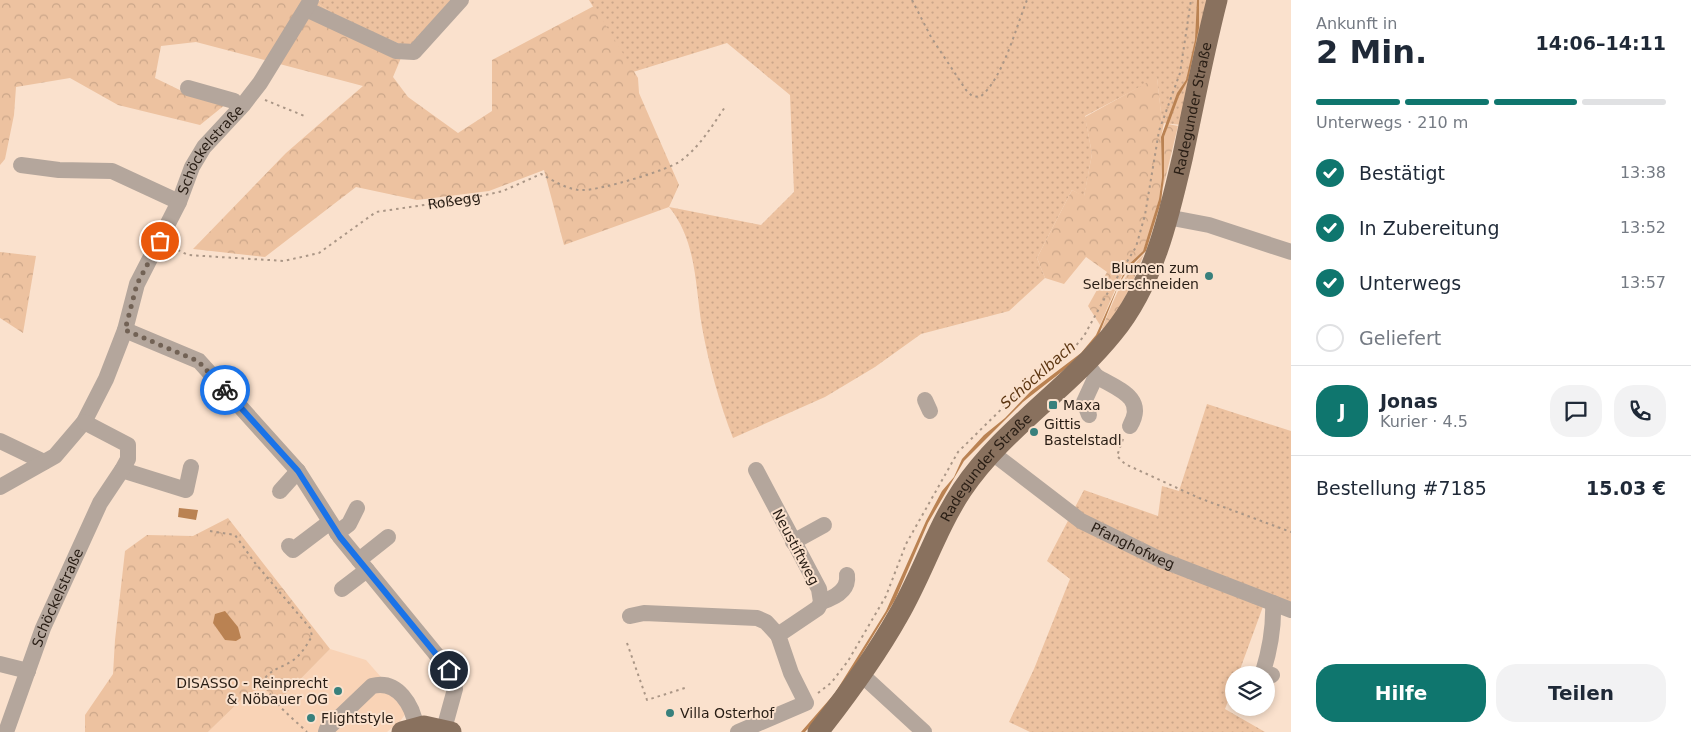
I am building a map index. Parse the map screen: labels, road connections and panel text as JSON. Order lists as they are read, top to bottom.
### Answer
{
  "streets": {
    "main road": ["Radegunder Straße"],
    "street": ["Schöckelstraße", "Pfanghofweg", "Neustiftweg"],
    "path": ["Roßegg"]
  },
  "crossings": [
    ["Radegunder Straße", "Pfanghofweg"],
    ["Schöckelstraße", "Roßegg"]
  ],
  "water": ["Schöcklbach"],
  "places": {
    "other": [
      "Blumen zum Selberschneiden",
      "Gittis Bastelstadl",
      "DISASSO - Reinprecht & Nöbauer OG",
      "Villa Osterhof",
      "Flightstyle"
    ],
    "transit": ["Maxa"]
  },
  "page": {
    "heading": ["2 Min.", "Ankunft in", "14:06–14:11"],
    "panel": [
      "Jonas",
      "Kurier · 4.5",
      "Bestellung #7185",
      "15.03 €"
    ],
    "bar": "Unterwegs · 210 m",
    "list": [
      ["Bestätigt", "13:38"],
      ["In Zubereitung", "13:52"],
      ["Unterwegs", "13:57"],
      "Geliefert"
    ],
    "round": "J",
    "buttons": ["Hilfe", "Teilen"]
  }
}
